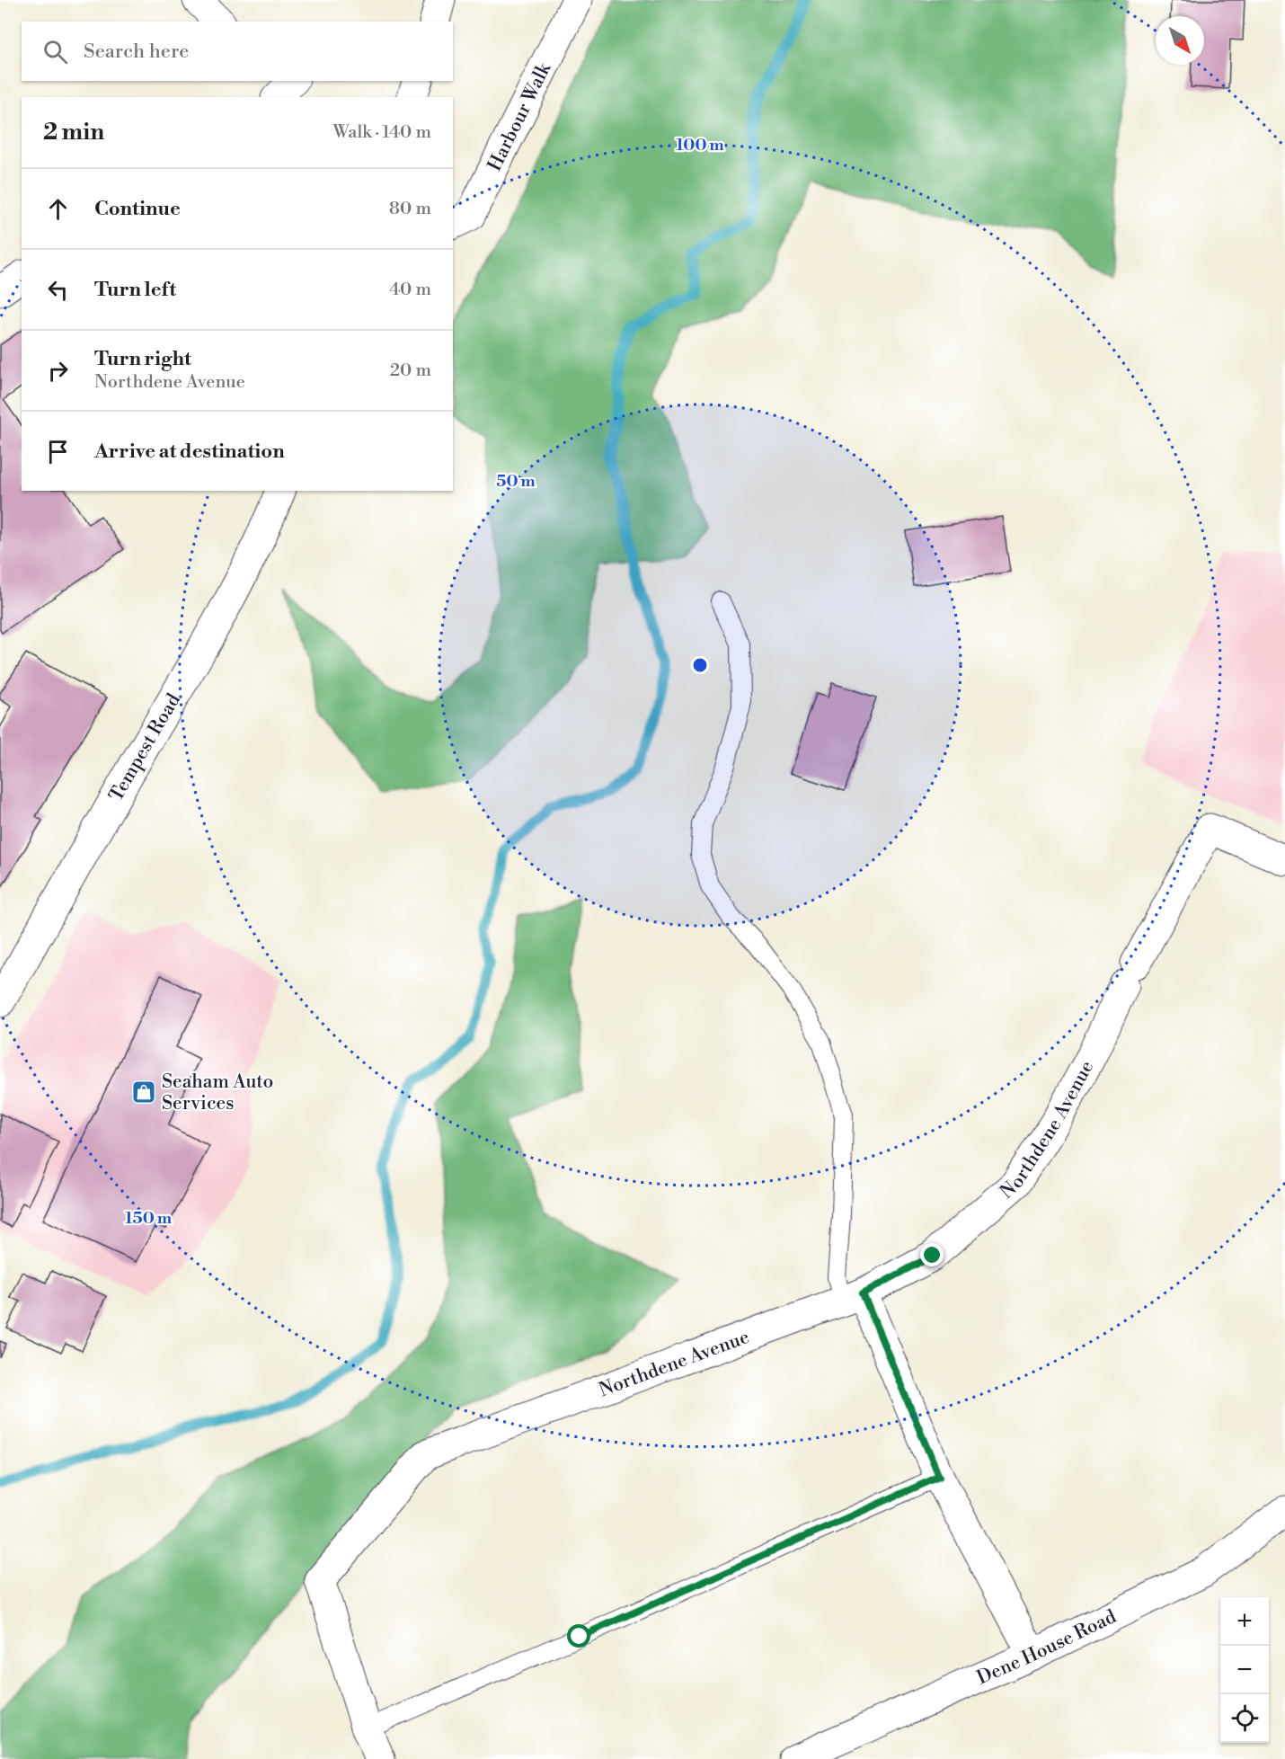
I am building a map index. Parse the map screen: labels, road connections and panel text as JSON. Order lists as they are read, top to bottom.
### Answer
{
  "streets": {
    "street": [
      "Harbour Walk",
      "Tempest Road",
      "Northdene Avenue",
      "Dene House Road"
    ]
  },
  "places": {
    "shop": ["Seaham Auto Services"]
  },
  "north": "bottom right",
  "page": {
    "search": "Search here",
    "heading": ["2 min", "Walk · 140 m"],
    "list": [
      ["Continue", "80 m"],
      ["Turn left", "40 m"],
      ["Turn right", "Northdene Avenue", "20 m"],
      "Arrive at destination"
    ],
    "map_buttons": ["+", "−"]
  },
  "rings": ["100 m", "50 m", "150 m"]
}
